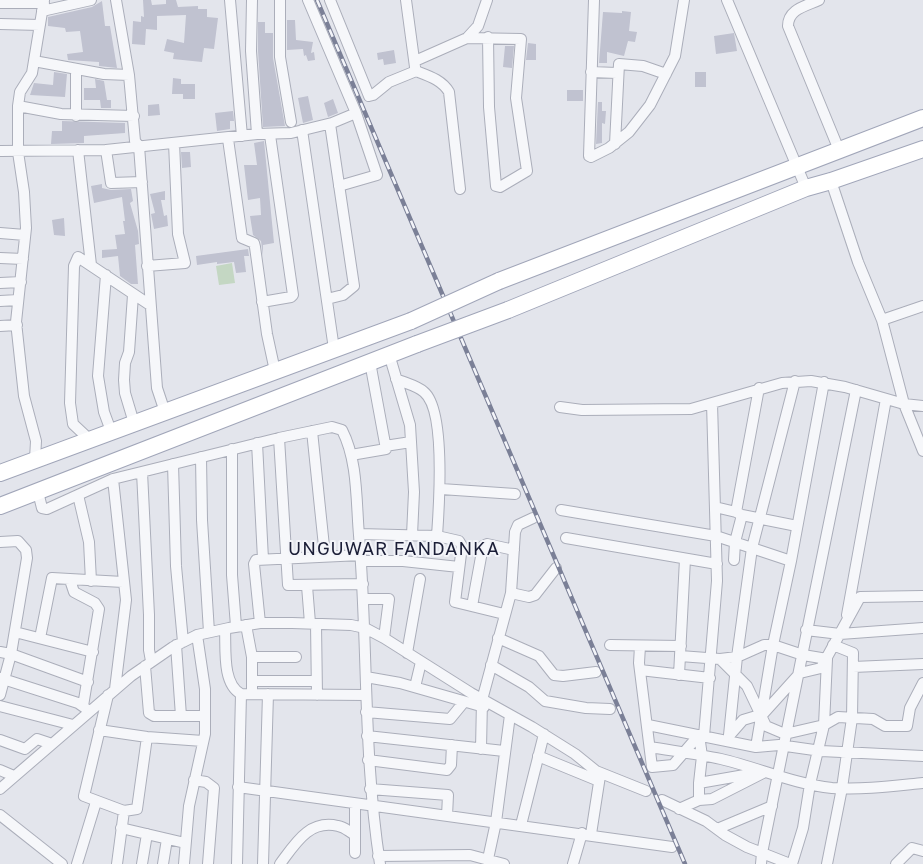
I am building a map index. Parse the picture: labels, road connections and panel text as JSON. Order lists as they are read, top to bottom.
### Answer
{
  "districts": ["UNGUWAR FANDANKA"]
}
